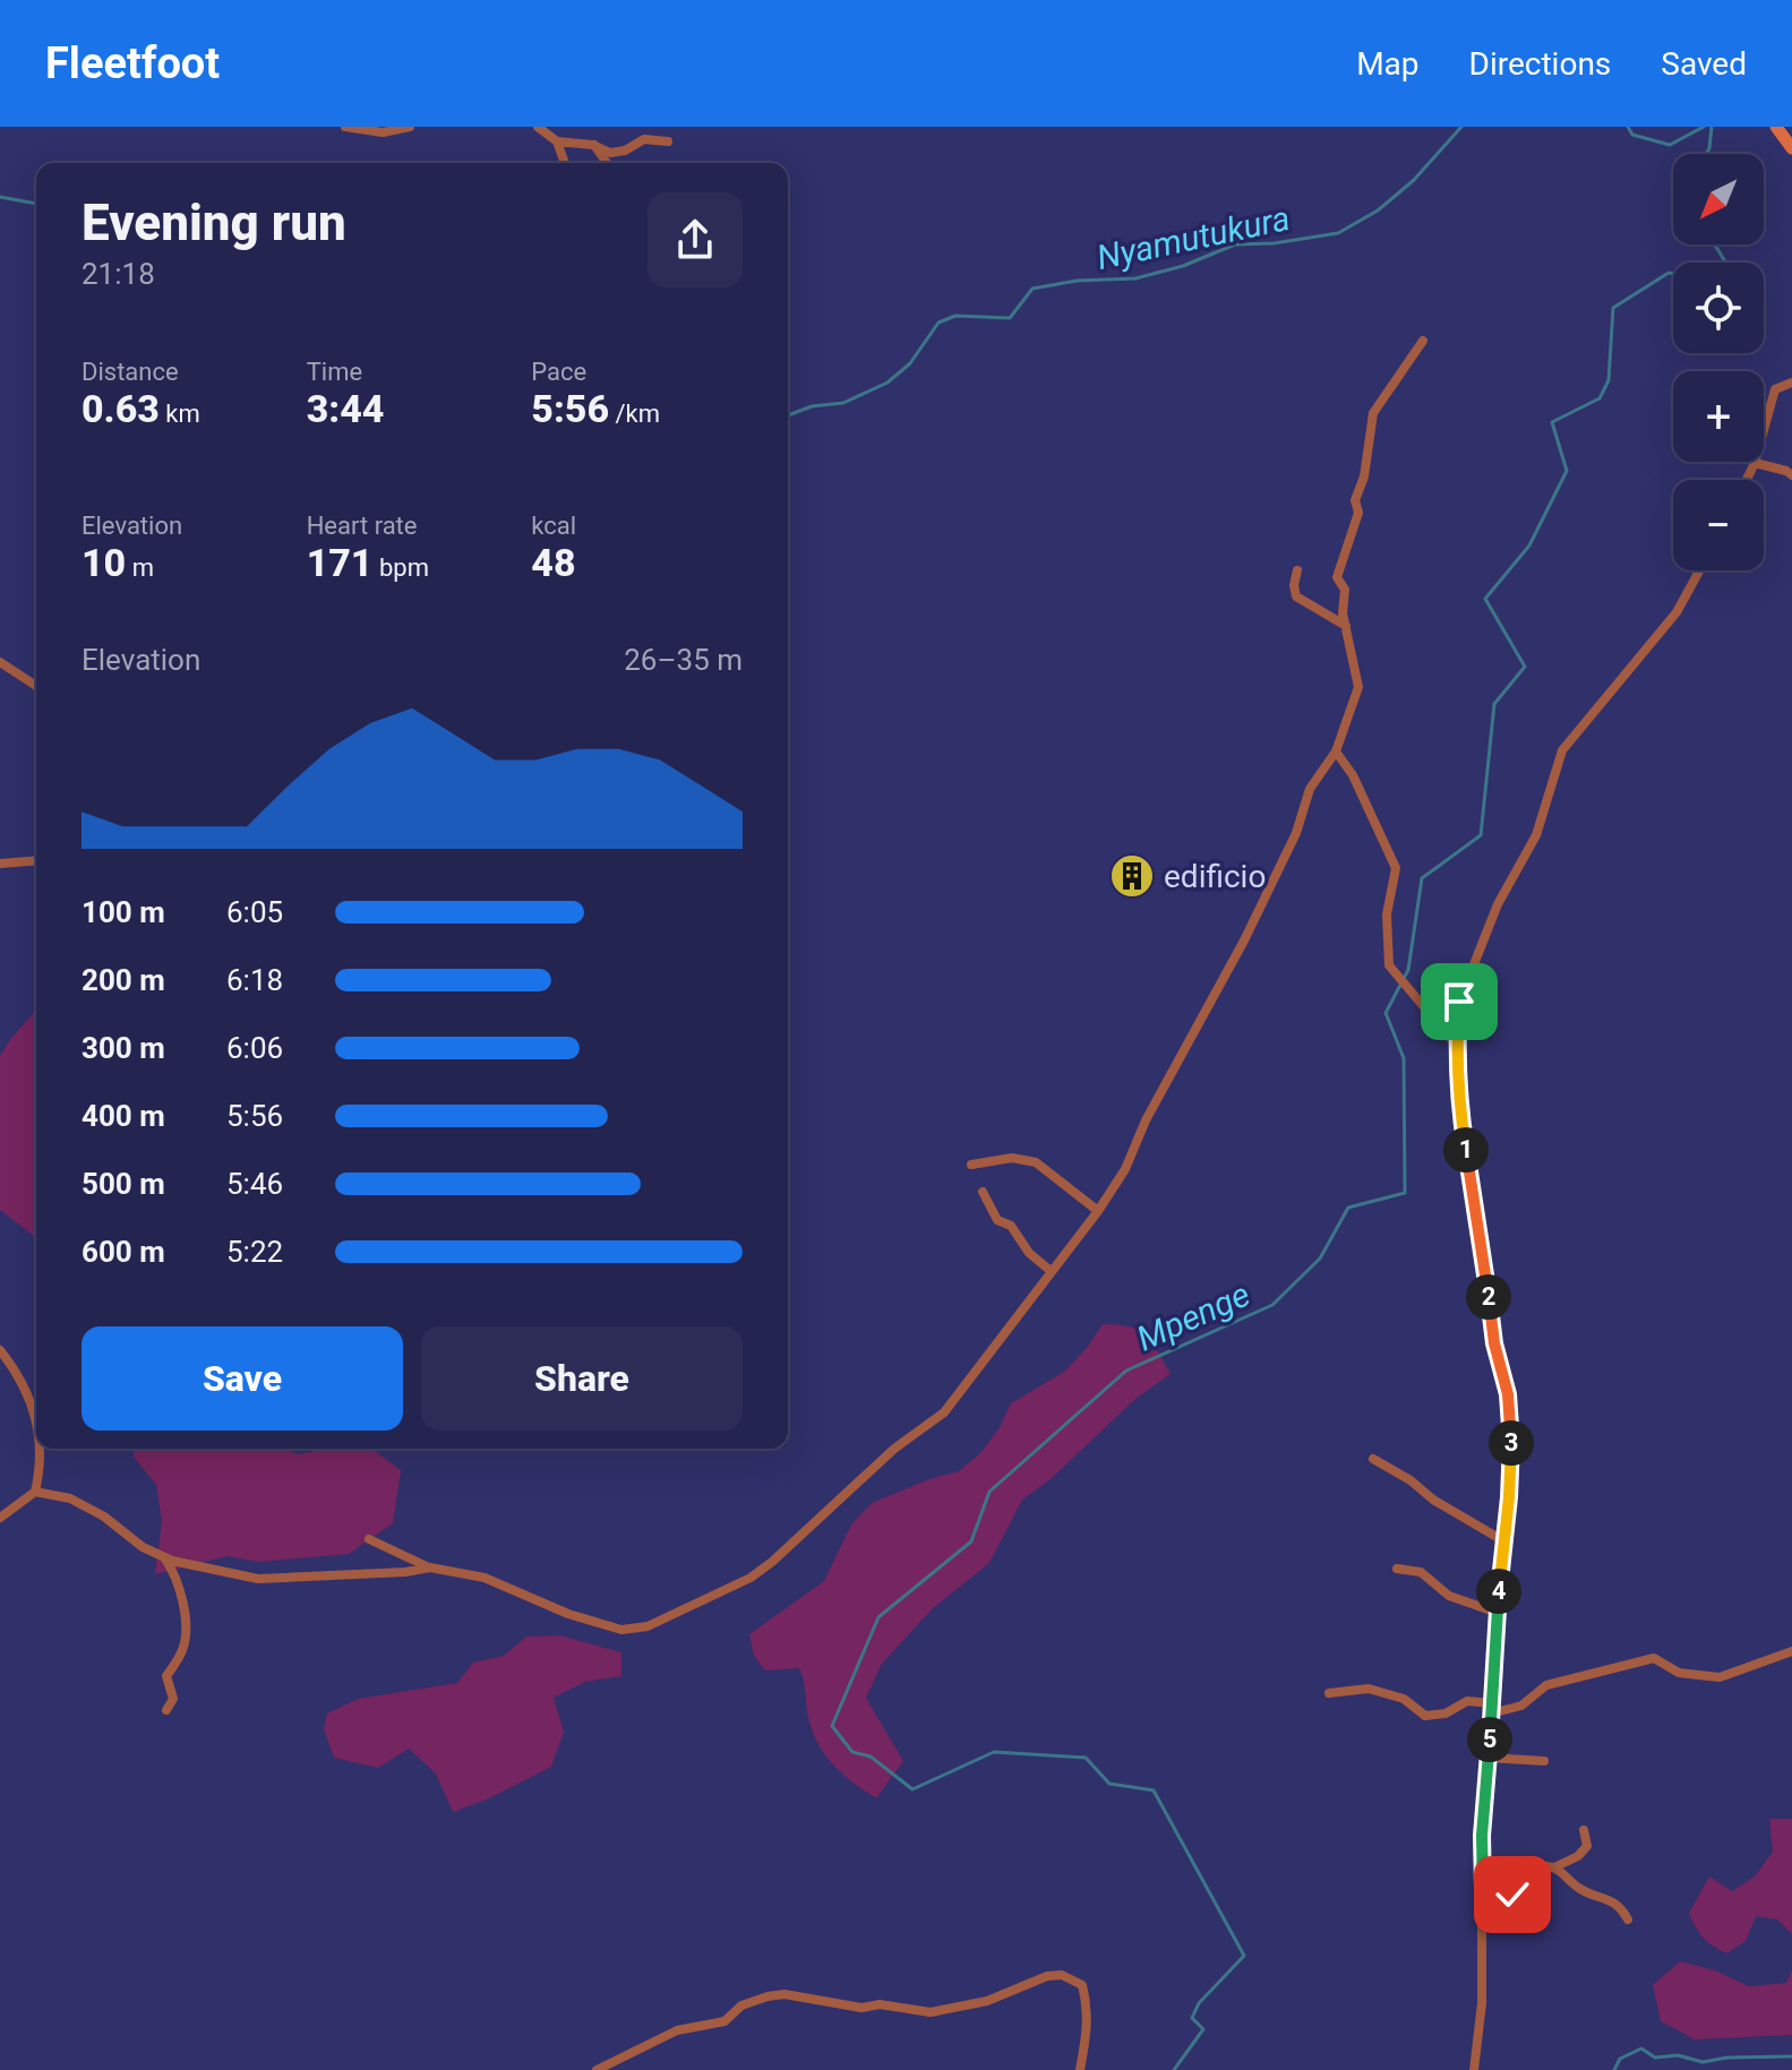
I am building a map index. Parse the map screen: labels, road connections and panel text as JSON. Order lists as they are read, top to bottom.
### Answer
{
  "water": ["Nyamutukura", "Mpenge"],
  "places": {
    "building": ["edificio"]
  },
  "north": "bottom left",
  "page": {
    "header": "Fleetfoot",
    "nav": ["Map", "Directions", "Saved"],
    "map_buttons": ["+", "−"],
    "heading": ["Evening run", "21:18"],
    "stats": [
      ["Distance", "0.63 km"],
      ["Time", "3:44"],
      ["Pace", "5:56 /km"],
      ["Elevation", "10 m"],
      ["Heart rate", "171 bpm"],
      ["kcal", "48"]
    ],
    "chart": ["Elevation", "26–35 m"],
    "list": [
      {
        "name": "100 m",
        "note": "6:05"
      },
      {
        "name": "200 m",
        "note": "6:18"
      },
      {
        "name": "300 m",
        "note": "6:06"
      },
      {
        "name": "400 m",
        "note": "5:56"
      },
      {
        "name": "500 m",
        "note": "5:46"
      },
      {
        "name": "600 m",
        "note": "5:22"
      }
    ],
    "pins": [
      "1",
      "2",
      "3",
      "4",
      "5"
    ],
    "buttons": ["Save", "Share"]
  }
}
